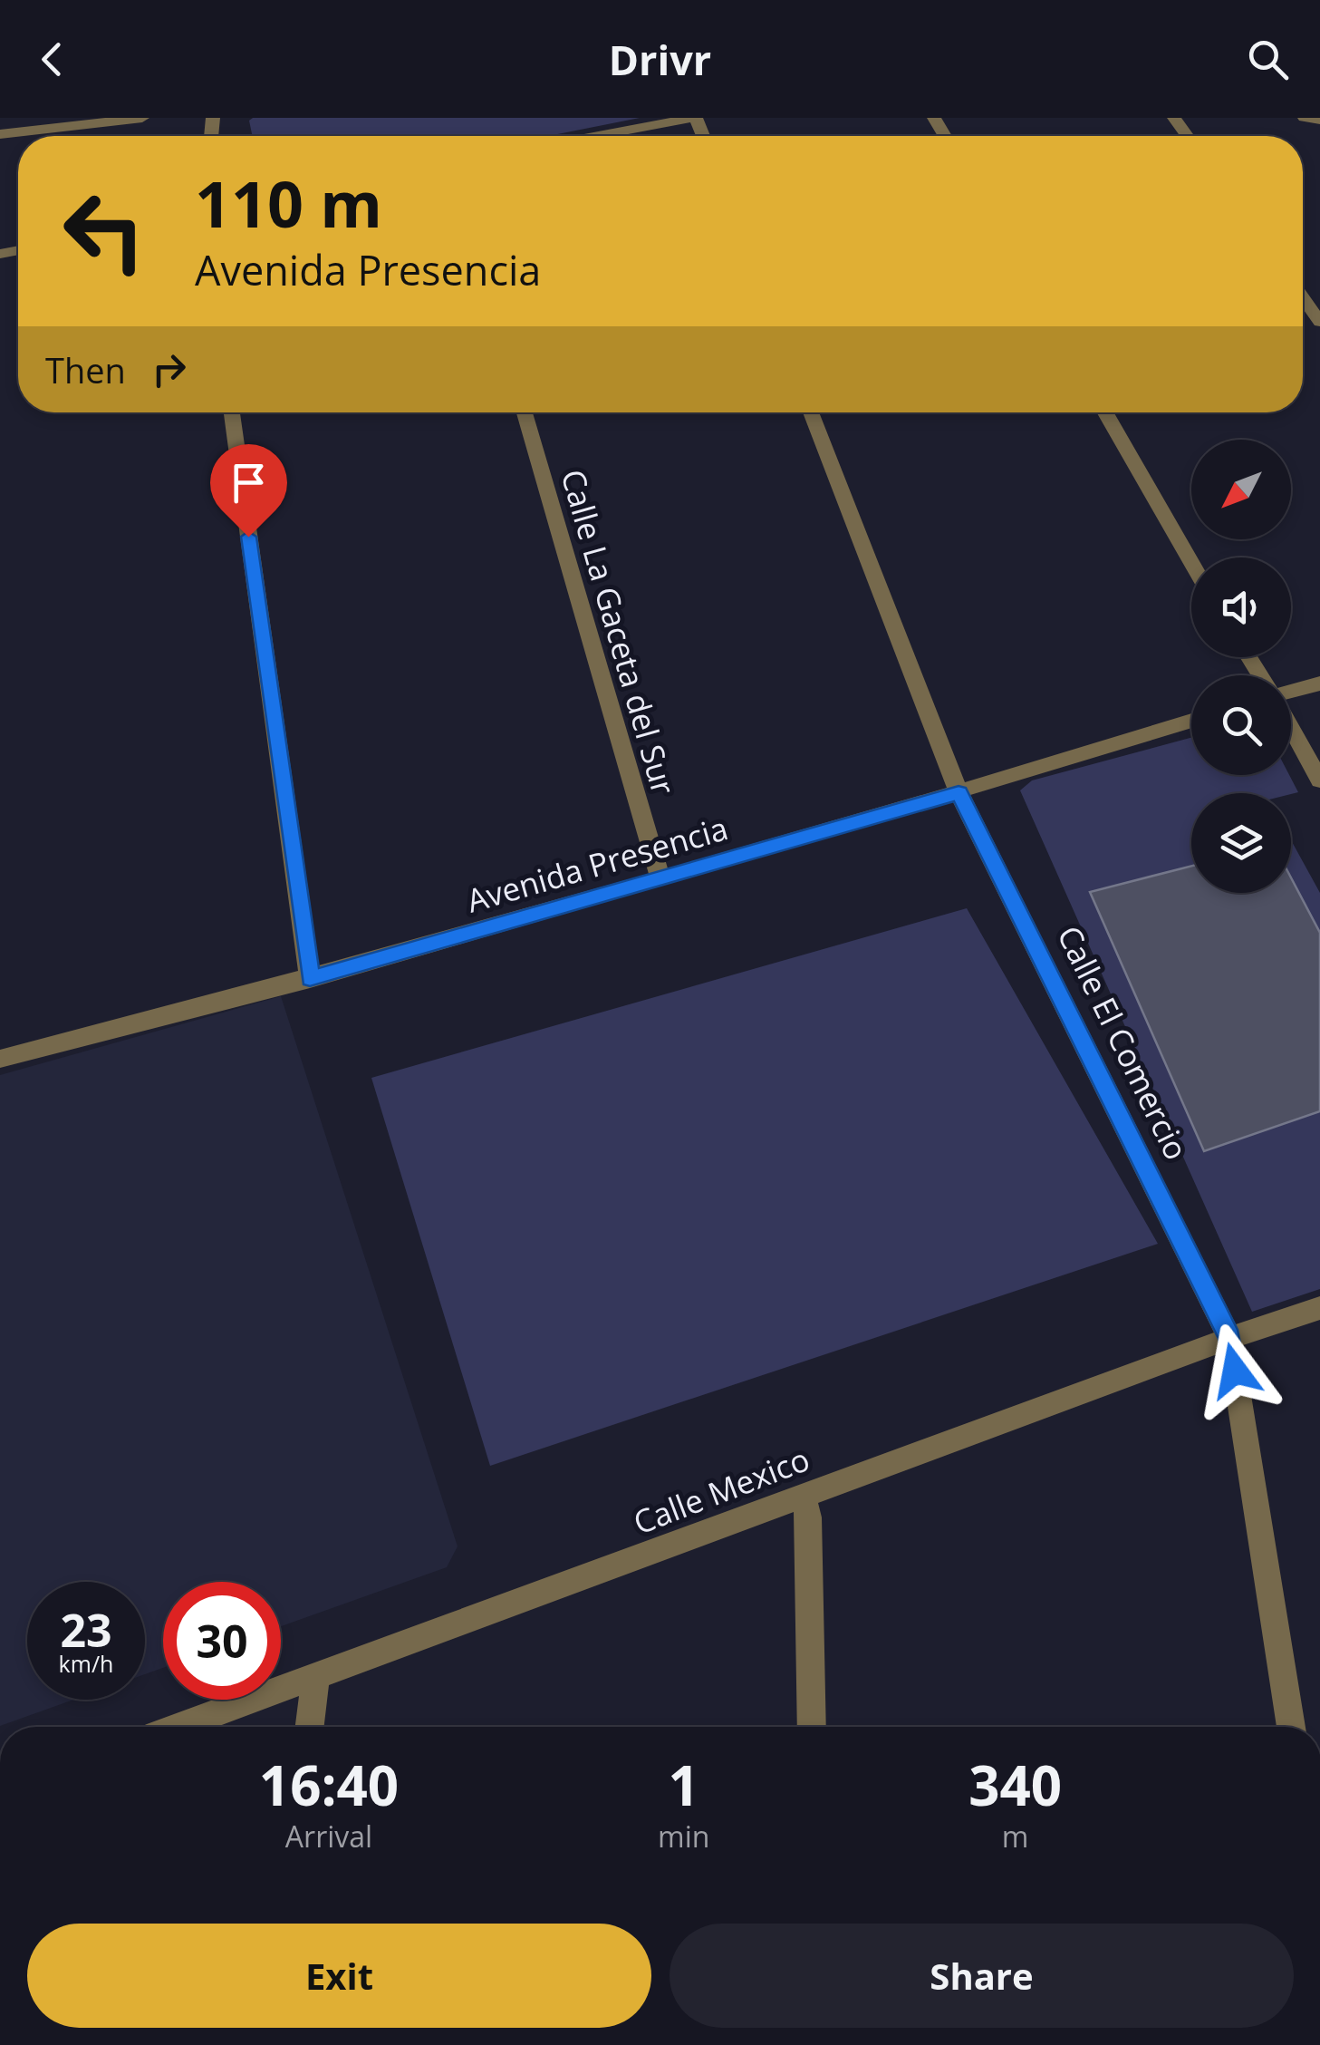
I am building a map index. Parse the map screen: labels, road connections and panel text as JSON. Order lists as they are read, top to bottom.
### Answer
{
  "streets": {
    "street": [
      "Calle La Gaceta del Sur",
      "Avenida Presencia",
      "Calle El Comercio",
      "Calle Mexico"
    ]
  },
  "crossings": [
    ["Calle La Gaceta del Sur", "Avenida Presencia"],
    ["Avenida Presencia", "Calle El Comercio"],
    ["Calle El Comercio", "Calle Mexico"]
  ],
  "north": "bottom left",
  "page": {
    "header": "Drivr",
    "turn": ["110 m", "Avenida Presencia"],
    "then": "Then",
    "speed": "23 km/h",
    "limit": "30",
    "eta": [
      "16:40",
      "Arrival",
      "1",
      "min",
      "340",
      "m"
    ],
    "buttons": ["Exit", "Share"]
  }
}
